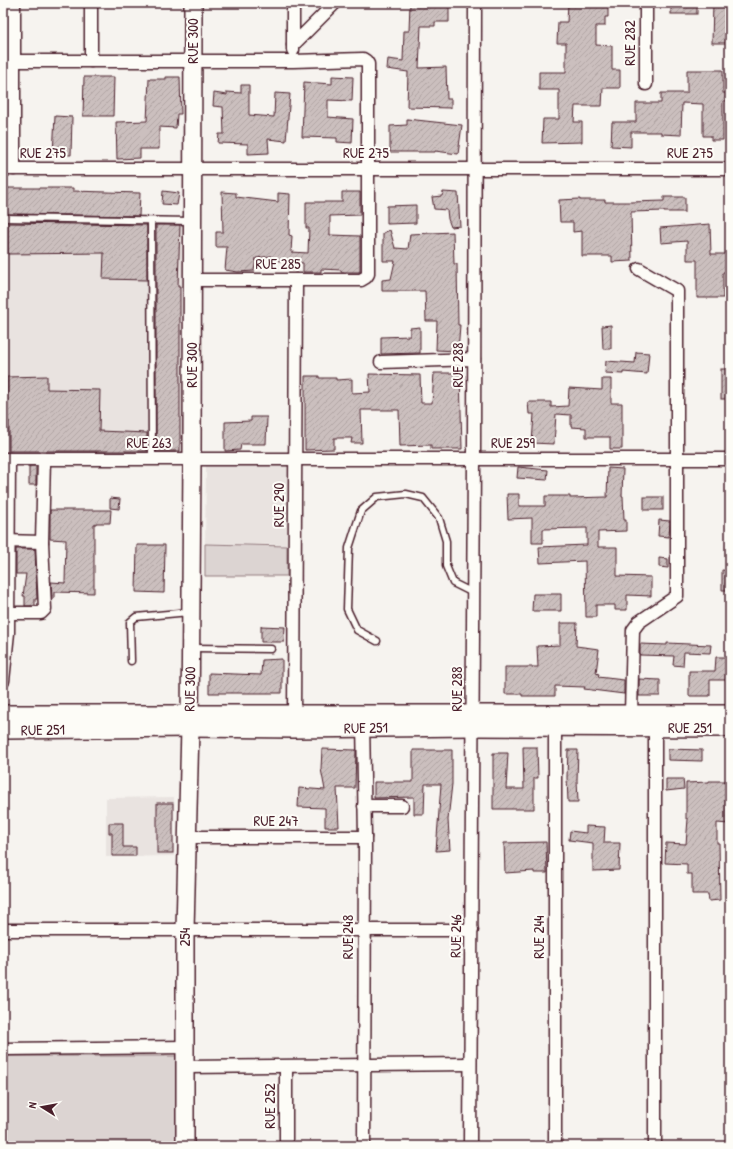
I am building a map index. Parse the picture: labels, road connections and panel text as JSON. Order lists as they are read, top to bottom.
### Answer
{
  "streets": {
    "main road": ["RUE 300", "RUE 251", "254"],
    "street": [
      "RUE 282",
      "RUE 275",
      "RUE 285",
      "RUE 288",
      "RUE 263",
      "RUE 259",
      "RUE 290",
      "RUE 247",
      "RUE 246",
      "RUE 248",
      "RUE 244",
      "RUE 252"
    ]
  },
  "crossings": [
    ["RUE 300", "RUE 275"],
    ["RUE 300", "RUE 285"],
    ["RUE 300", "RUE 263"],
    ["RUE 300", "RUE 251"],
    ["RUE 300", "254"],
    ["RUE 275", "RUE 285"],
    ["RUE 275", "RUE 288"],
    ["RUE 285", "RUE 290"],
    ["RUE 288", "RUE 259"],
    ["RUE 288", "RUE 251"],
    ["RUE 288", "RUE 246"],
    ["RUE 263", "RUE 259"],
    ["RUE 263", "RUE 290"],
    ["RUE 259", "RUE 290"],
    ["RUE 290", "RUE 251"],
    ["RUE 251", "RUE 246"],
    ["RUE 251", "254"],
    ["RUE 251", "RUE 248"],
    ["RUE 251", "RUE 244"],
    ["RUE 247", "254"],
    ["RUE 247", "RUE 248"]
  ],
  "north": "left"
}
